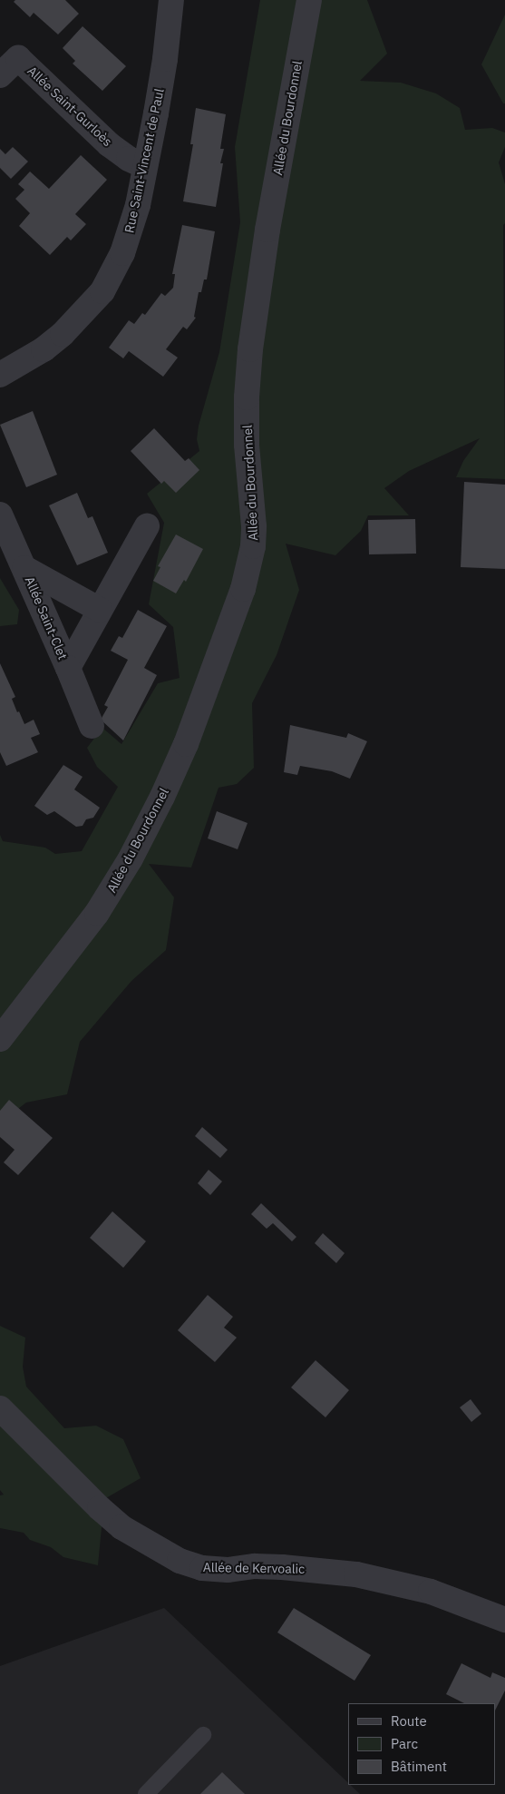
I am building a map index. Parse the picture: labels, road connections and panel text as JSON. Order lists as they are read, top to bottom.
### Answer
{
  "streets": {
    "street": [
      "Allée Saint-Gurloès",
      "Allée du Bourdonnel",
      "Rue Saint-Vincent de Paul",
      "Allée Saint-Clet",
      "Allée de Kervoalic"
    ]
  },
  "crossings": [
    ["Allée Saint-Gurloès", "Rue Saint-Vincent de Paul"]
  ],
  "legend": ["Route", "Parc", "Bâtiment"]
}
